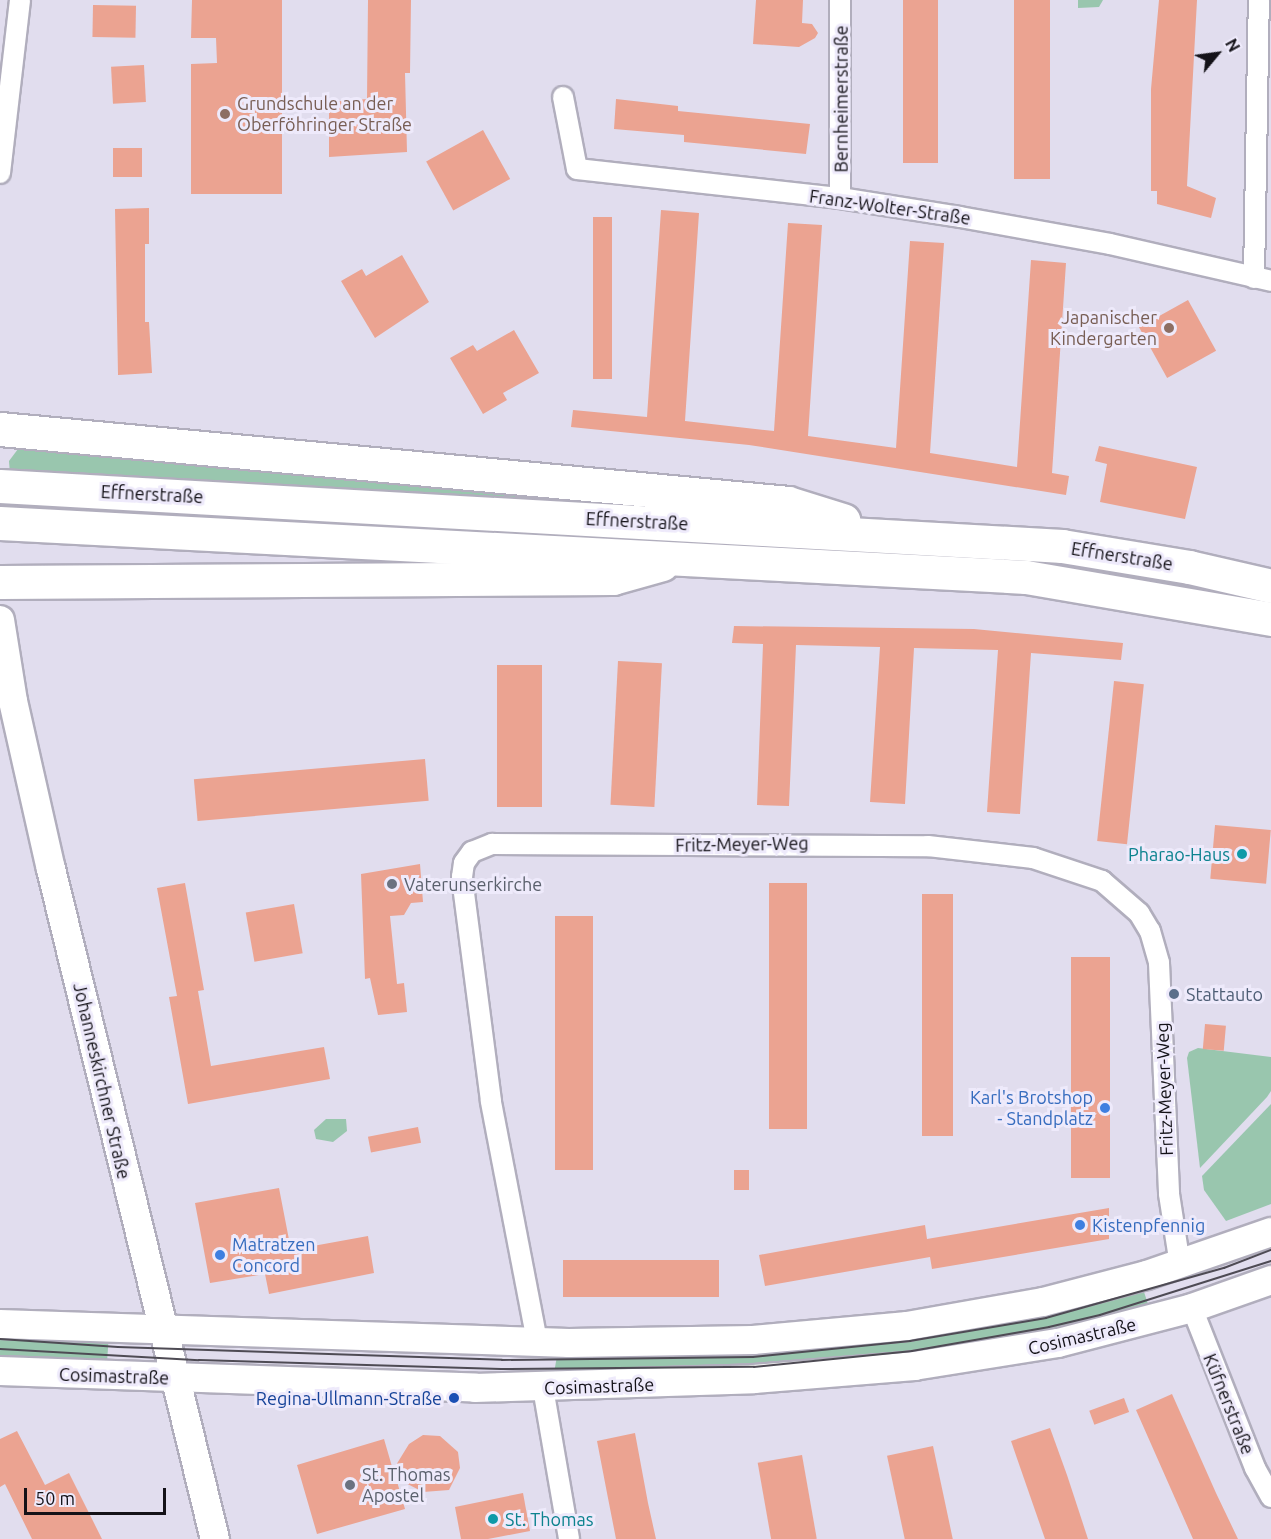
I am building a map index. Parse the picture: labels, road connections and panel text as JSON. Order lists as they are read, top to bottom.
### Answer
{
  "streets": {
    "highway": ["Effnerstraße"],
    "main road": ["Johanneskirchner Straße", "Cosimastraße"],
    "street": [
      "Bernheimerstraße",
      "Franz-Wolter-Straße",
      "Fritz-Meyer-Weg",
      "Küfnerstraße"
    ]
  },
  "crossings": [
    ["Bernheimerstraße", "Franz-Wolter-Straße"],
    ["Johanneskirchner Straße", "Cosimastraße"],
    ["Cosimastraße", "Küfnerstraße"]
  ],
  "places": [
    "Grundschule an der Oberföhringer Straße",
    "Japanischer Kindergarten",
    "Pharao-Haus",
    "Vaterunserkirche",
    "Stattauto",
    "Karl's Brotshop - Standplatz",
    "Kistenpfennig",
    "Matratzen Concord",
    "Regina-Ullmann-Straße",
    "St. Thomas Apostel",
    "St. Thomas"
  ],
  "scale_bar": "50 m",
  "north": "top right"
}
